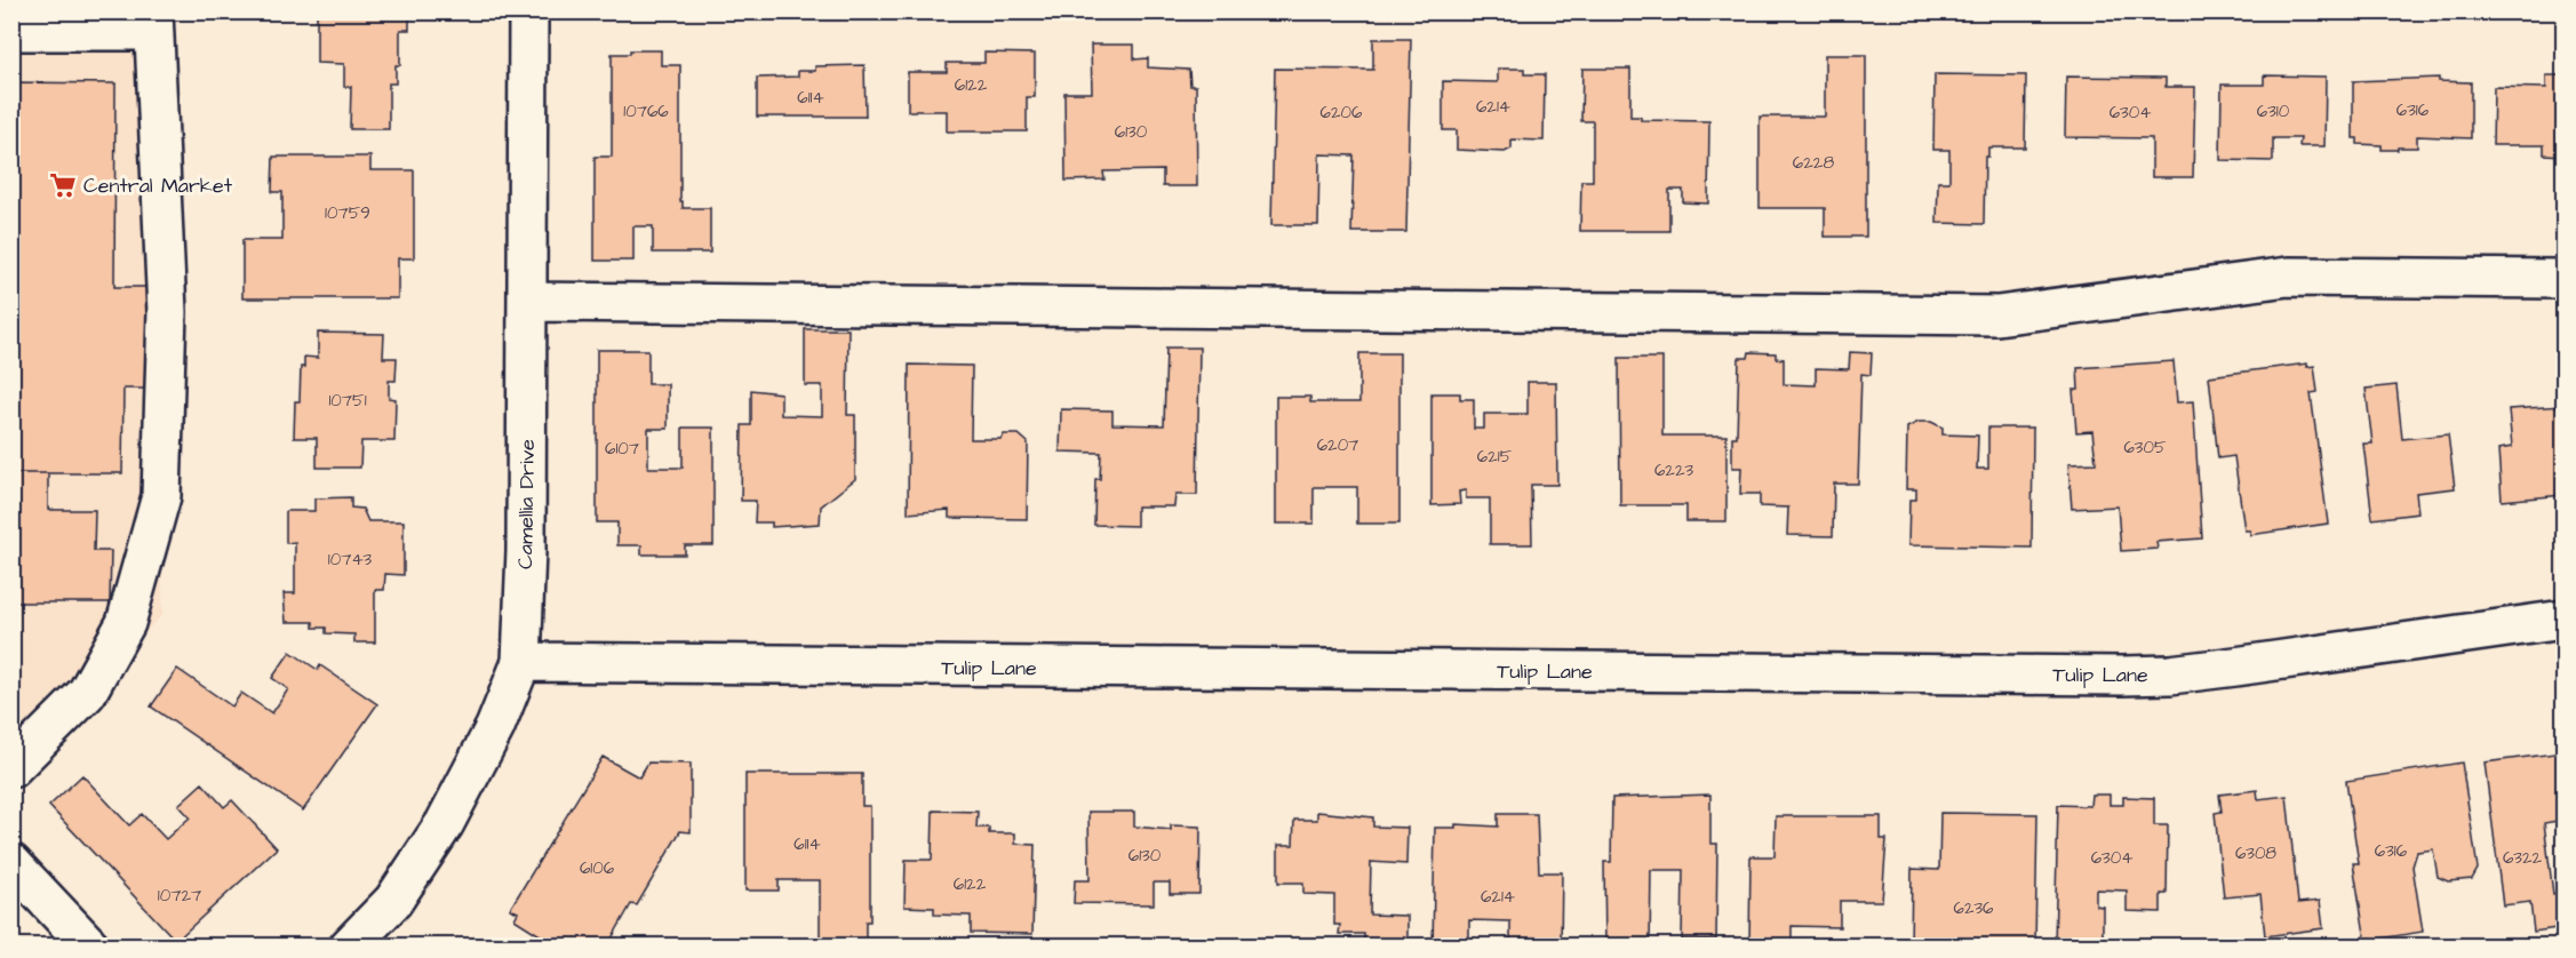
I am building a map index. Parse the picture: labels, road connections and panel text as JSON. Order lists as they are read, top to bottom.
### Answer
{
  "streets": {
    "street": ["Camellia Drive", "Tulip Lane"]
  },
  "crossings": [
    ["Camellia Drive", "Tulip Lane"]
  ],
  "places": {
    "supermarket": ["Central Market"]
  },
  "house_numbers": [
    "6122",
    "6114",
    "6214",
    "6316",
    "10766",
    "6310",
    "6206",
    "6304",
    "6130",
    "6228",
    "10759",
    "10751",
    "6207",
    "6305",
    "6107",
    "6215",
    "6223",
    "10743",
    "6114",
    "6316",
    "6308",
    "6130",
    "6304",
    "6322",
    "6106",
    "6122",
    "10727",
    "6214",
    "6236"
  ]
}
